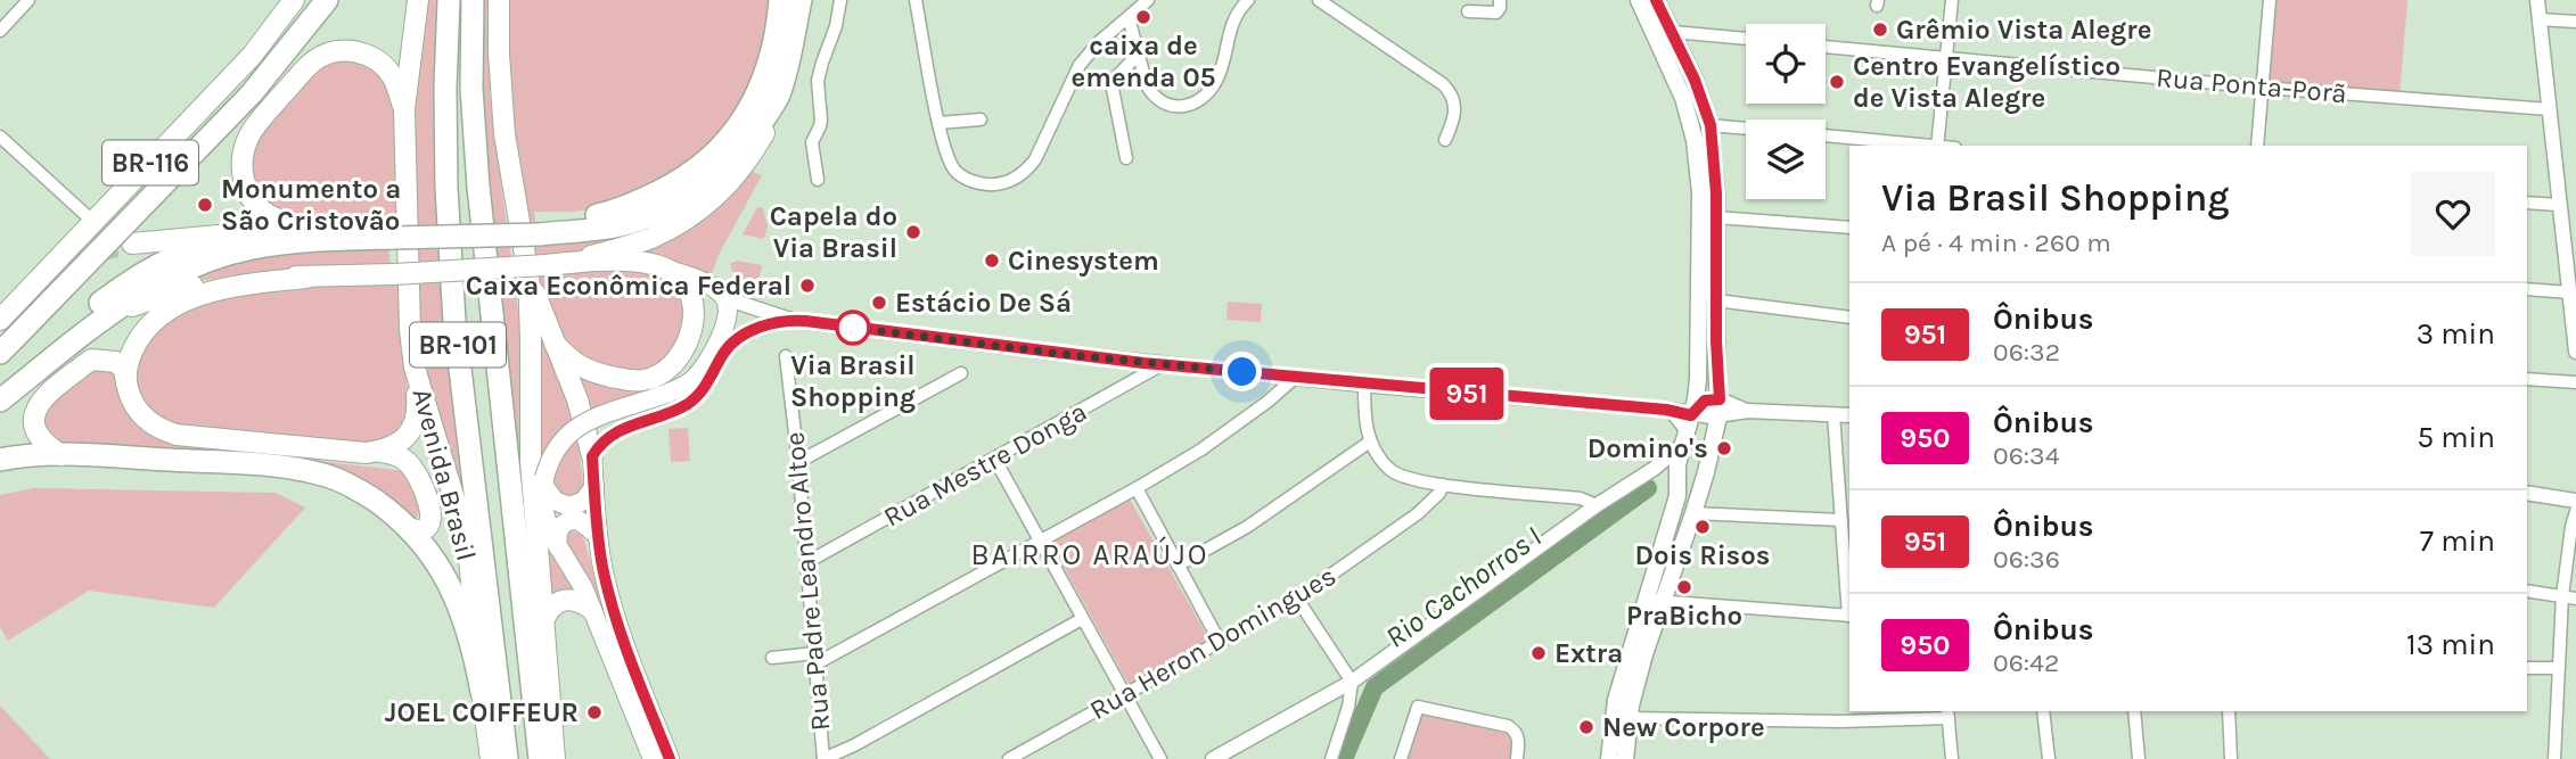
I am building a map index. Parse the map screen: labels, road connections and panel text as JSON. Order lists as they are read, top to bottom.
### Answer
{
  "streets": {
    "highway": ["BR-116", "BR-101", "Avenida Brasil"],
    "street": [
      "Rua Ponta-Porã",
      "Rua Mestre Donga",
      "Rua Padre Leandro Altoe",
      "Rua Heron Domingues"
    ]
  },
  "crossings": [
    ["Rua Mestre Donga", "Rua Padre Leandro Altoe"]
  ],
  "districts": ["BAIRRO ARAÚJO"],
  "water": ["Rio Cachorros I"],
  "places": [
    "caixa de emenda 05",
    "Grêmio Vista Alegre",
    "Centro Evangelístico de Vista Alegre",
    "Monumento a São Cristovão",
    "Capela do Via Brasil",
    "Cinesystem",
    "Caixa Econômica Federal",
    "Estácio De Sá",
    "Via Brasil Shopping",
    "Domino's",
    "Dois Risos",
    "PraBicho",
    "Extra",
    "JOEL COIFFEUR",
    "New Corpore"
  ],
  "lines": ["bus line 951"],
  "page": {
    "on_map": "951",
    "heading": ["Via Brasil Shopping", "A pé · 4 min · 260 m"],
    "list": [
      {
        "mark": "951",
        "name": "Ônibus",
        "note": "06:32",
        "value": "3 min"
      },
      {
        "mark": "950",
        "name": "Ônibus",
        "note": "06:34",
        "value": "5 min"
      },
      {
        "mark": "951",
        "name": "Ônibus",
        "note": "06:36",
        "value": "7 min"
      },
      {
        "mark": "950",
        "name": "Ônibus",
        "note": "06:42",
        "value": "13 min"
      }
    ]
  }
}
